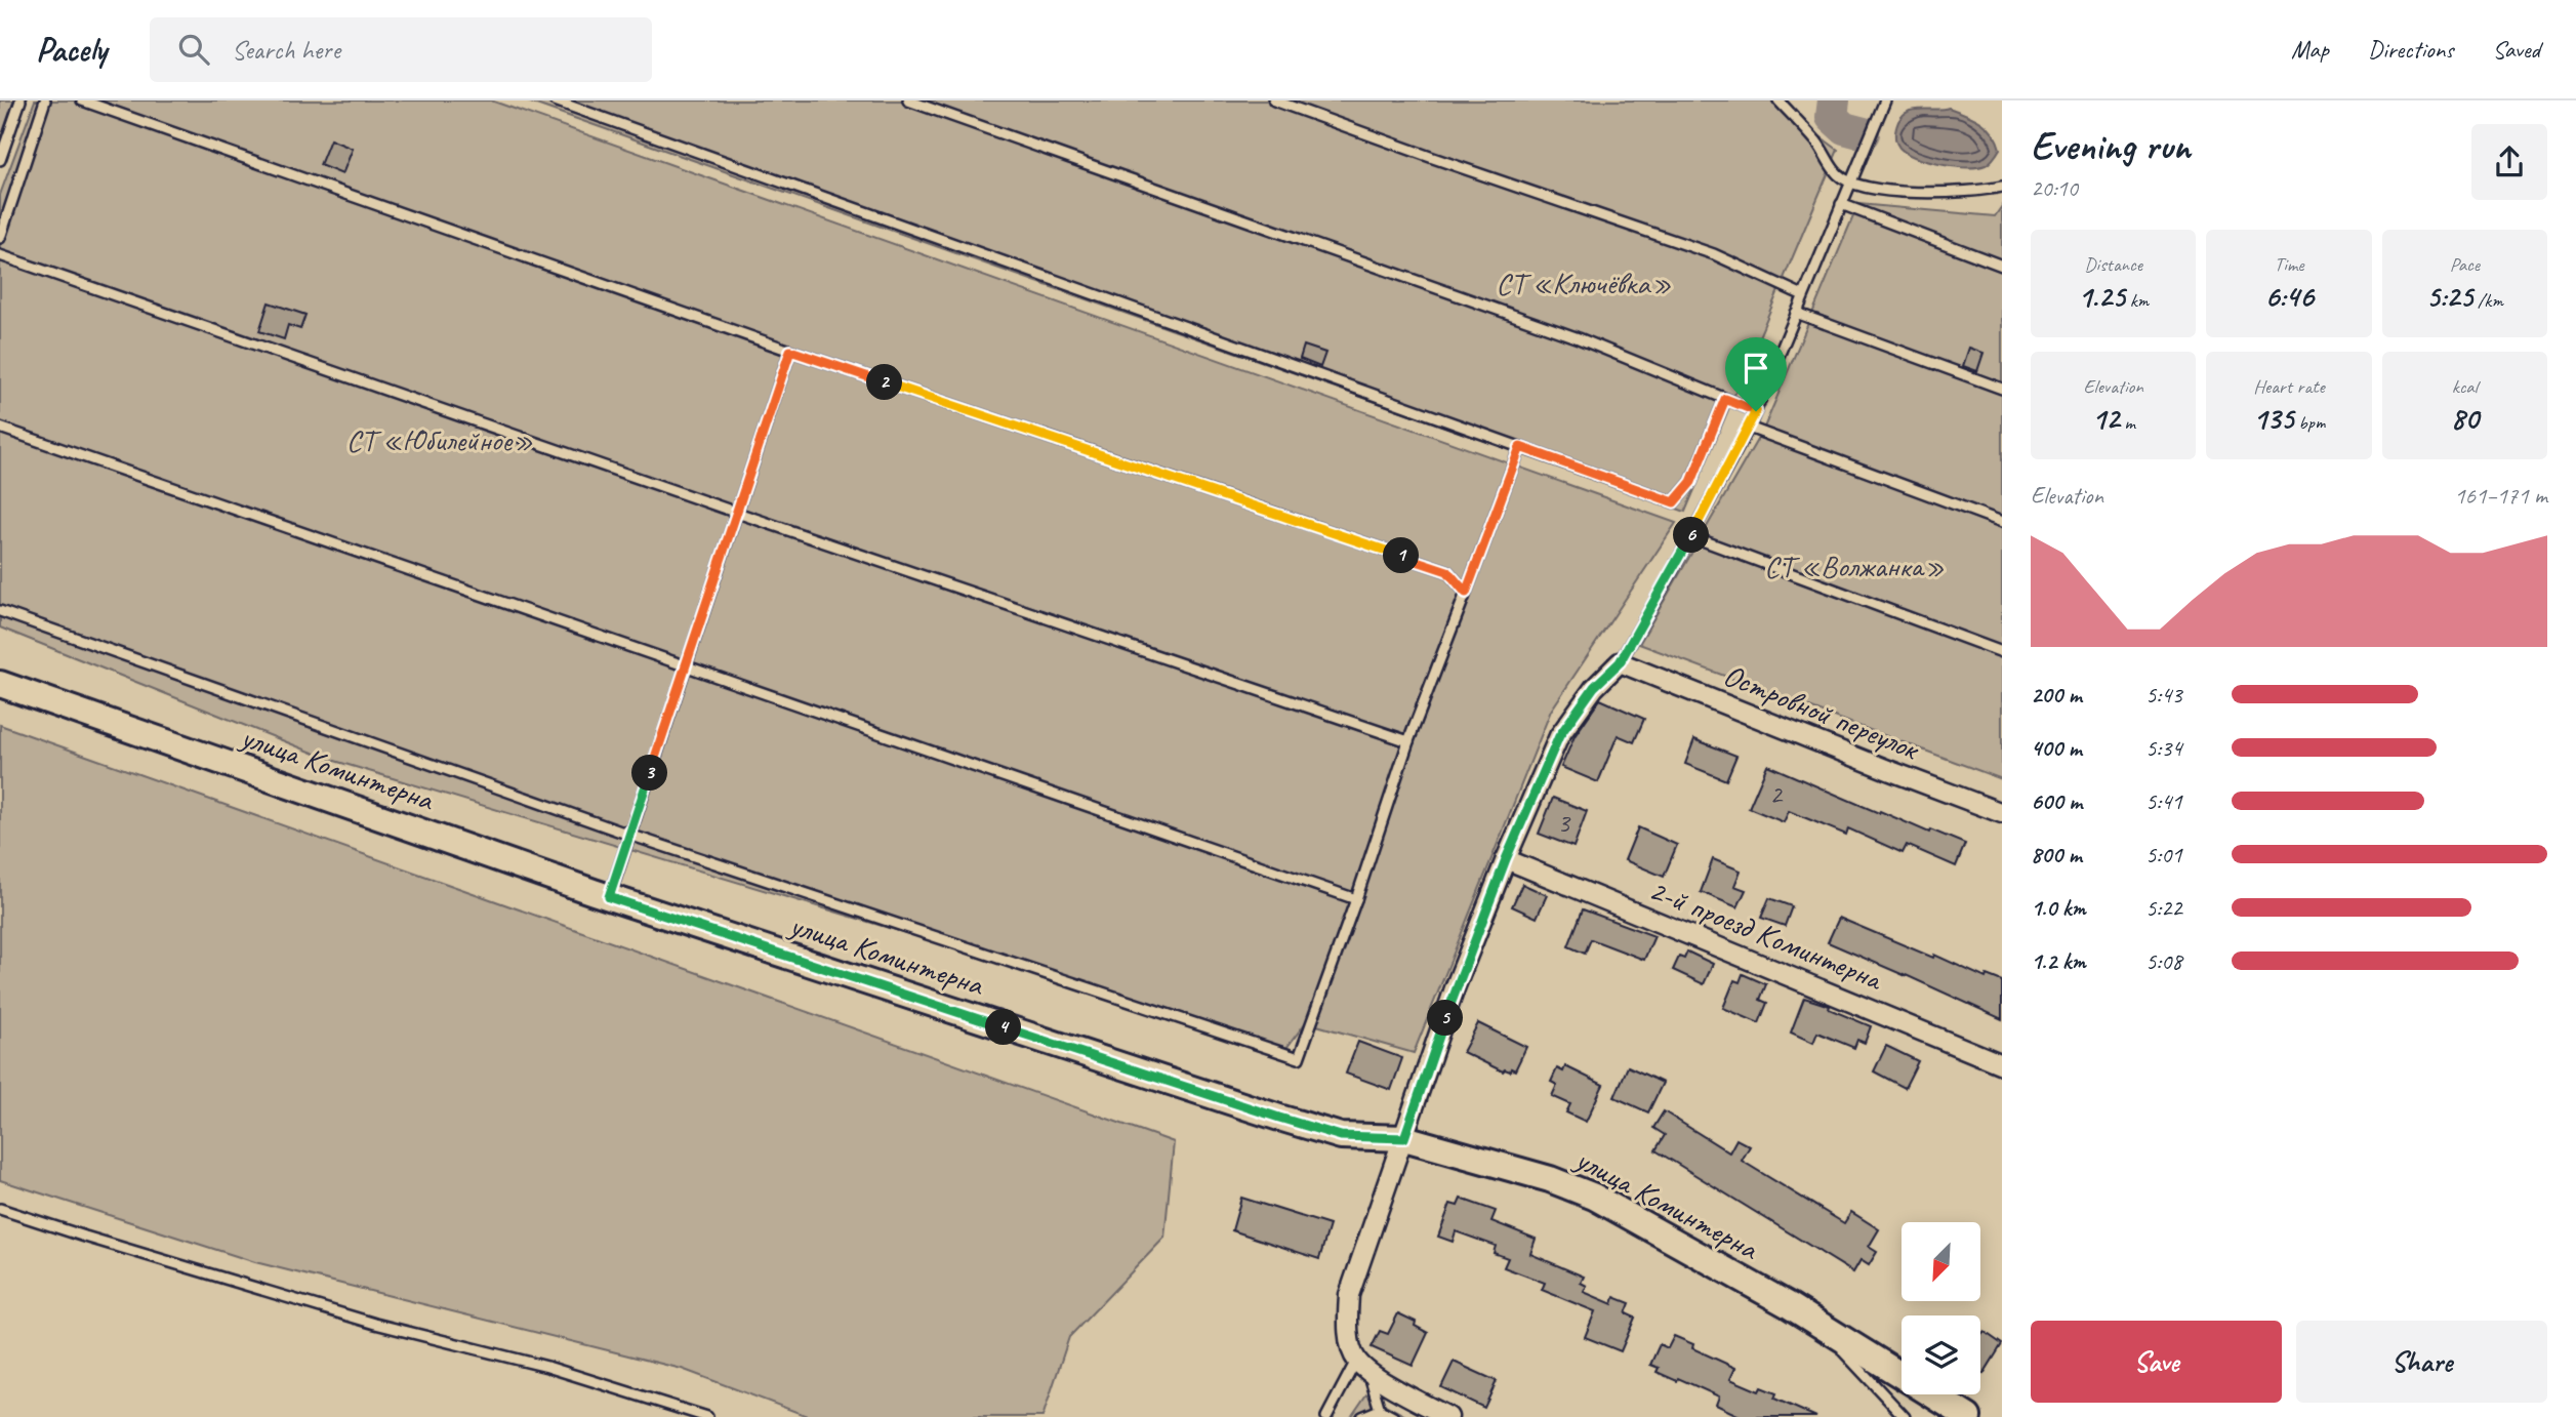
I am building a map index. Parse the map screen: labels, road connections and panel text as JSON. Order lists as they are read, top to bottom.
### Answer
{
  "streets": {
    "street": ["Островной переулок", "улица Коминтерна", "2-й проезд Коминтерна"]
  },
  "parks": ["СТ «Ключёвка»", "СТ «Юбилейное»", "СТ «Волжанка»"],
  "house_numbers": ["2", "3"],
  "north": "bottom left",
  "page": {
    "header": "Pacely",
    "search": "Search here",
    "nav": ["Map", "Directions", "Saved"],
    "heading": ["Evening run", "20:10"],
    "stats": [
      ["Distance", "1.25 km"],
      ["Time", "6:46"],
      ["Pace", "5:25 /km"],
      ["Elevation", "12 m"],
      ["Heart rate", "135 bpm"],
      ["kcal", "80"]
    ],
    "pins": [
      "2",
      "6",
      "1",
      "3",
      "5",
      "4"
    ],
    "chart": ["Elevation", "161–171 m"],
    "list": [
      {
        "name": "200 m",
        "note": "5:43"
      },
      {
        "name": "400 m",
        "note": "5:34"
      },
      {
        "name": "600 m",
        "note": "5:41"
      },
      {
        "name": "800 m",
        "note": "5:01"
      },
      {
        "name": "1.0 km",
        "note": "5:22"
      },
      {
        "name": "1.2 km",
        "note": "5:08"
      }
    ],
    "buttons": ["Save", "Share"]
  }
}
